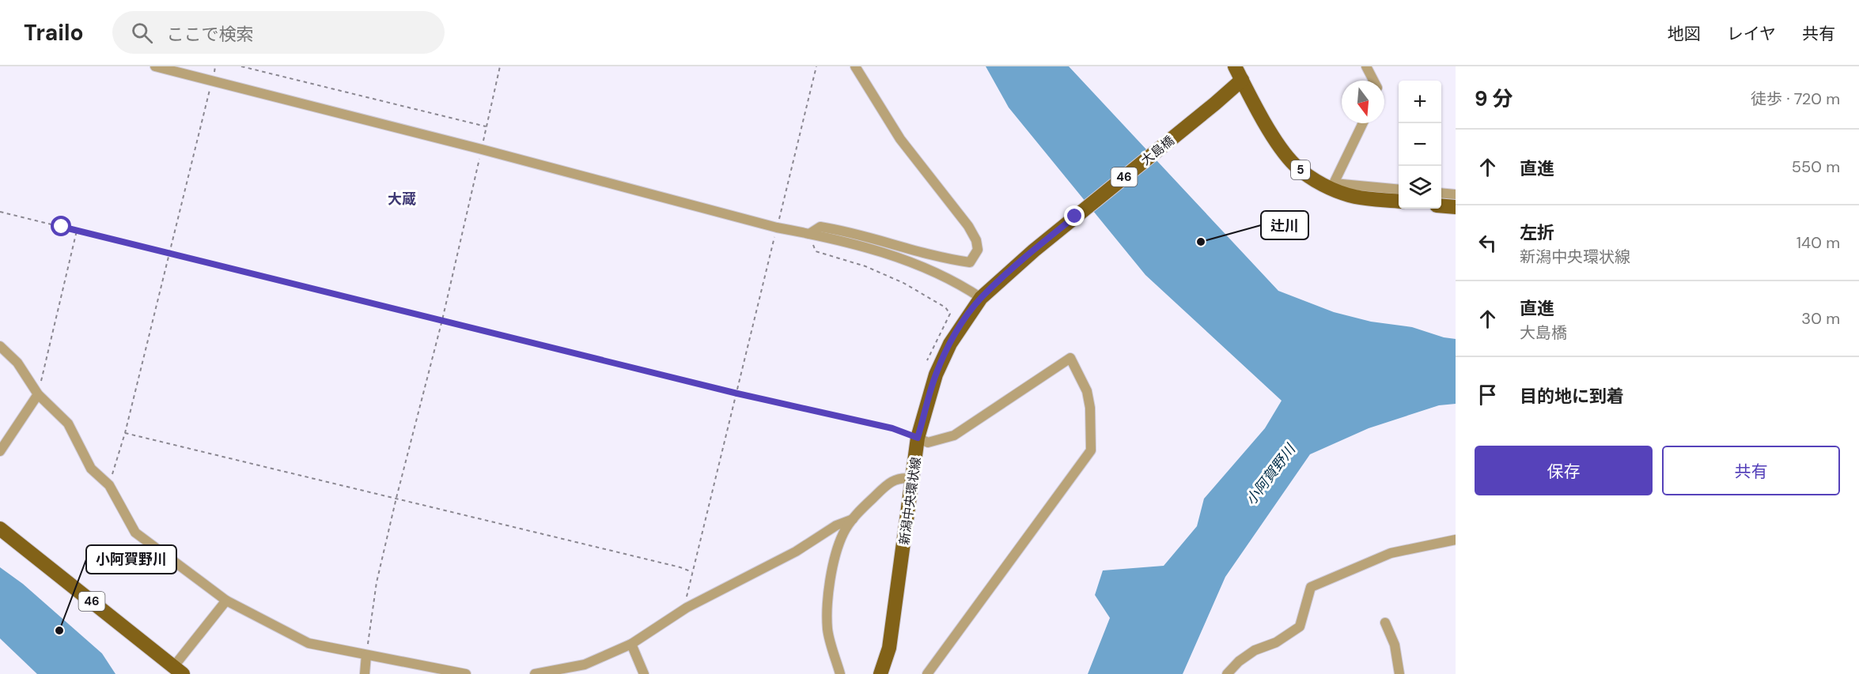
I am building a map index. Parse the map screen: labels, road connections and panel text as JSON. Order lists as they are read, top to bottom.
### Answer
{
  "streets": {
    "main road": [
      "大島橋",
      "5",
      "46",
      "新潟中央環状線"
    ]
  },
  "crossings": [
    ["大島橋", "5"],
    ["大島橋", "新潟中央環状線"]
  ],
  "districts": ["大蔵"],
  "water": ["小阿賀野川"],
  "places": ["辻川", "小阿賀野川"],
  "north": "bottom",
  "page": {
    "header": "Trailo",
    "search": "ここで検索",
    "nav": ["地図", "レイヤ", "共有"],
    "heading": ["9 分", "徒歩 · 720 m"],
    "map_buttons": ["+", "−"],
    "list": [
      ["直進", "550 m"],
      ["左折", "新潟中央環状線", "140 m"],
      ["直進", "大島橋", "30 m"],
      "目的地に到着"
    ],
    "buttons": ["保存", "共有"]
  }
}
